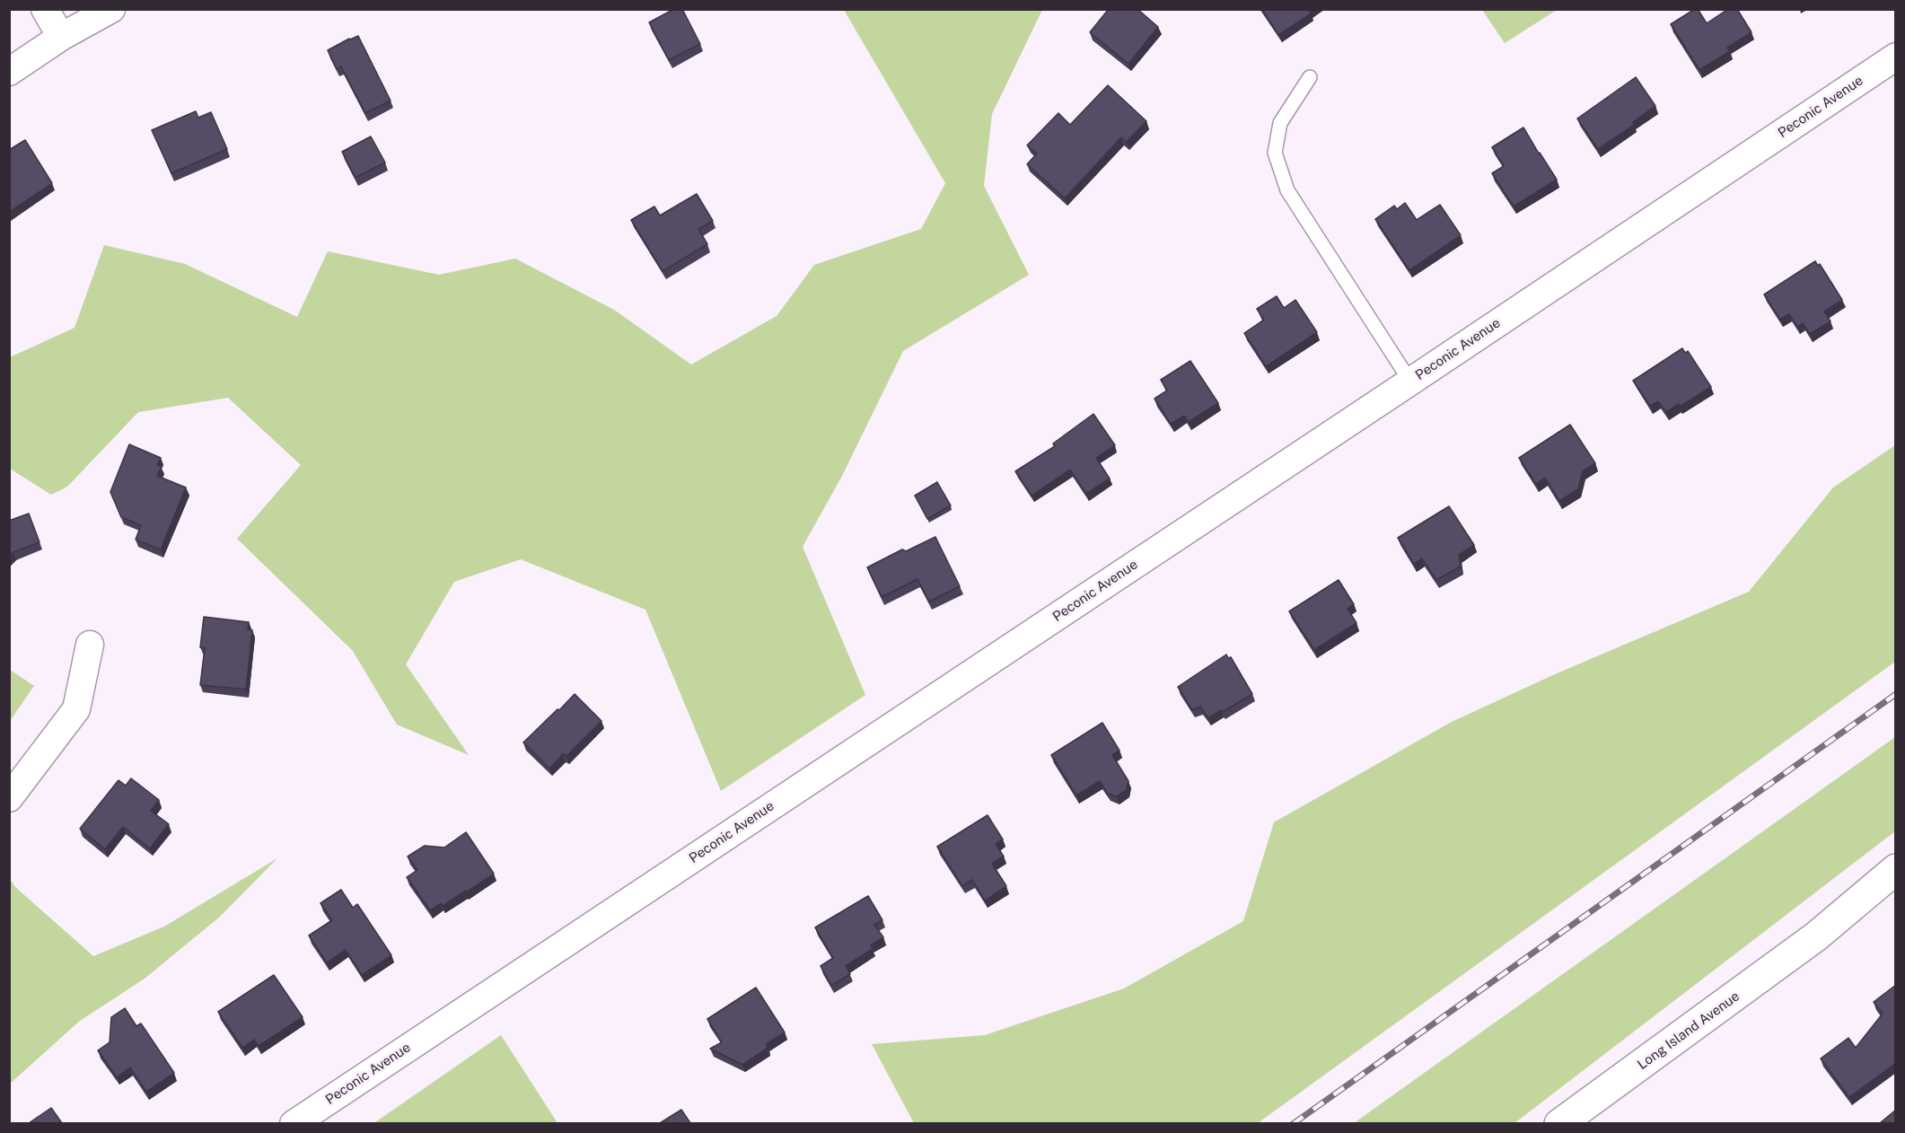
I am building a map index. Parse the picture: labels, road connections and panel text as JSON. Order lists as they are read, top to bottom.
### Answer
{
  "streets": {
    "street": ["Peconic Avenue", "Long Island Avenue"]
  }
}
